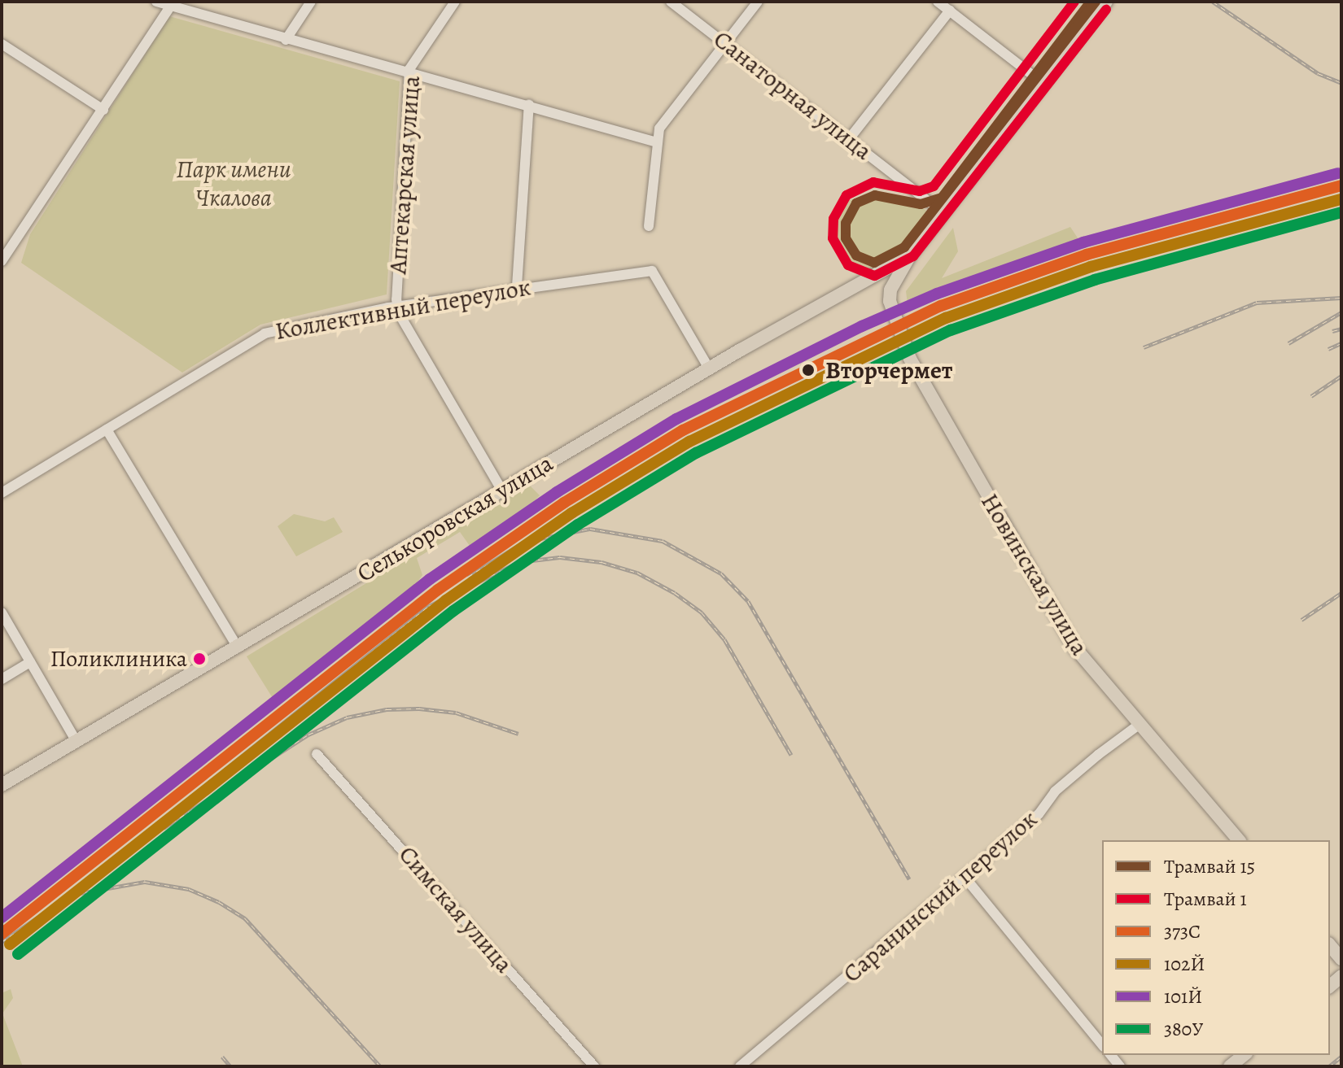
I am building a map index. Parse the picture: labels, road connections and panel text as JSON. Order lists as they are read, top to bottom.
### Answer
{
  "streets": {
    "main road": ["Селькоровская улица", "Новинская улица"],
    "street": [
      "Санаторная улица",
      "Аптекарская улица",
      "Коллективный переулок",
      "Саранинский переулок",
      "Симская улица"
    ]
  },
  "crossings": [
    ["Аптекарская улица", "Коллективный переулок"],
    ["Аптекарская улица", "Селькоровская улица"],
    ["Коллективный переулок", "Селькоровская улица"],
    ["Новинская улица", "Саранинский переулок"]
  ],
  "parks": ["Парк имени Чкалова"],
  "places": ["Вторчермет", "Поликлиника"],
  "lines": [
    "tram line 15",
    "tram line 1",
    "transit line 101Й",
    "transit line 373C",
    "transit line 102Й",
    "transit line 380У"
  ],
  "legend": [
    "Трамвай 15",
    "Трамвай 1",
    "373C",
    "102Й",
    "101Й",
    "380У"
  ]
}
